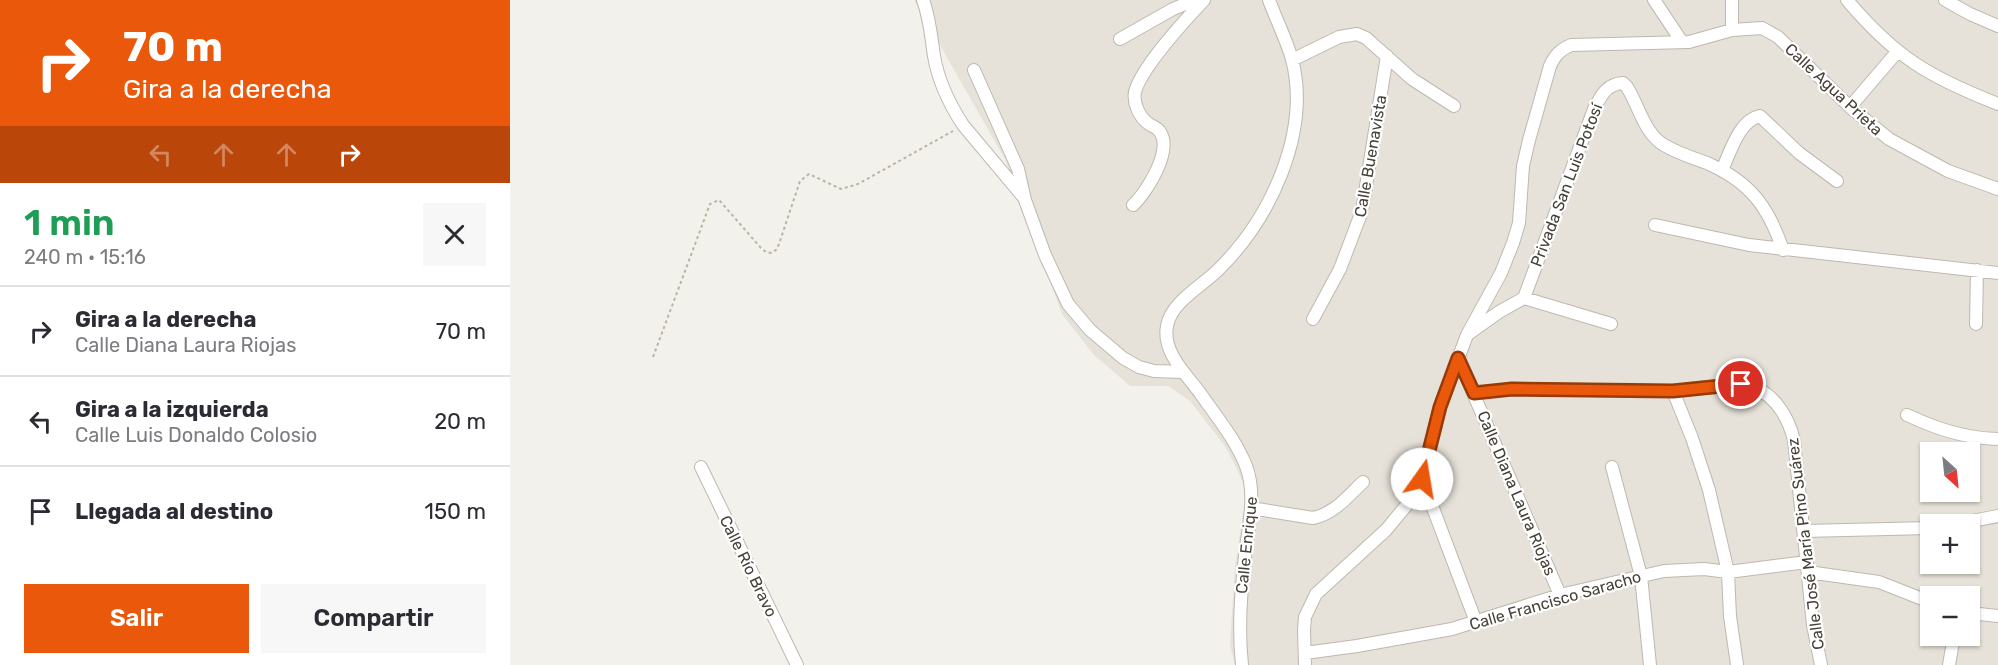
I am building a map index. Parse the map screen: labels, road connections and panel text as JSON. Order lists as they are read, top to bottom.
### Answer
{
  "streets": {
    "street": [
      "Calle Agua Prieta",
      "Calle Buenavista",
      "Privada San Luis Potosí",
      "Calle Diana Laura Riojas",
      "Calle José María Pino Suárez",
      "Calle Enrique",
      "Calle Río Bravo",
      "Calle Francisco Saracho"
    ]
  },
  "crossings": [
    ["Calle Diana Laura Riojas", "Calle Francisco Saracho"],
    ["Calle José María Pino Suárez", "Calle Francisco Saracho"]
  ],
  "north": "bottom right",
  "page": {
    "turn": ["70 m", "Gira a la derecha"],
    "heading": ["1 min", "240 m · 15:16"],
    "list": [
      {
        "name": "Gira a la derecha",
        "note": "Calle Diana Laura Riojas",
        "value": "70 m"
      },
      {
        "name": "Gira a la izquierda",
        "note": "Calle Luis Donaldo Colosio",
        "value": "20 m"
      },
      {
        "name": "Llegada al destino",
        "value": "150 m"
      }
    ],
    "map_buttons": ["+", "−"],
    "buttons": ["Salir", "Compartir"]
  }
}
